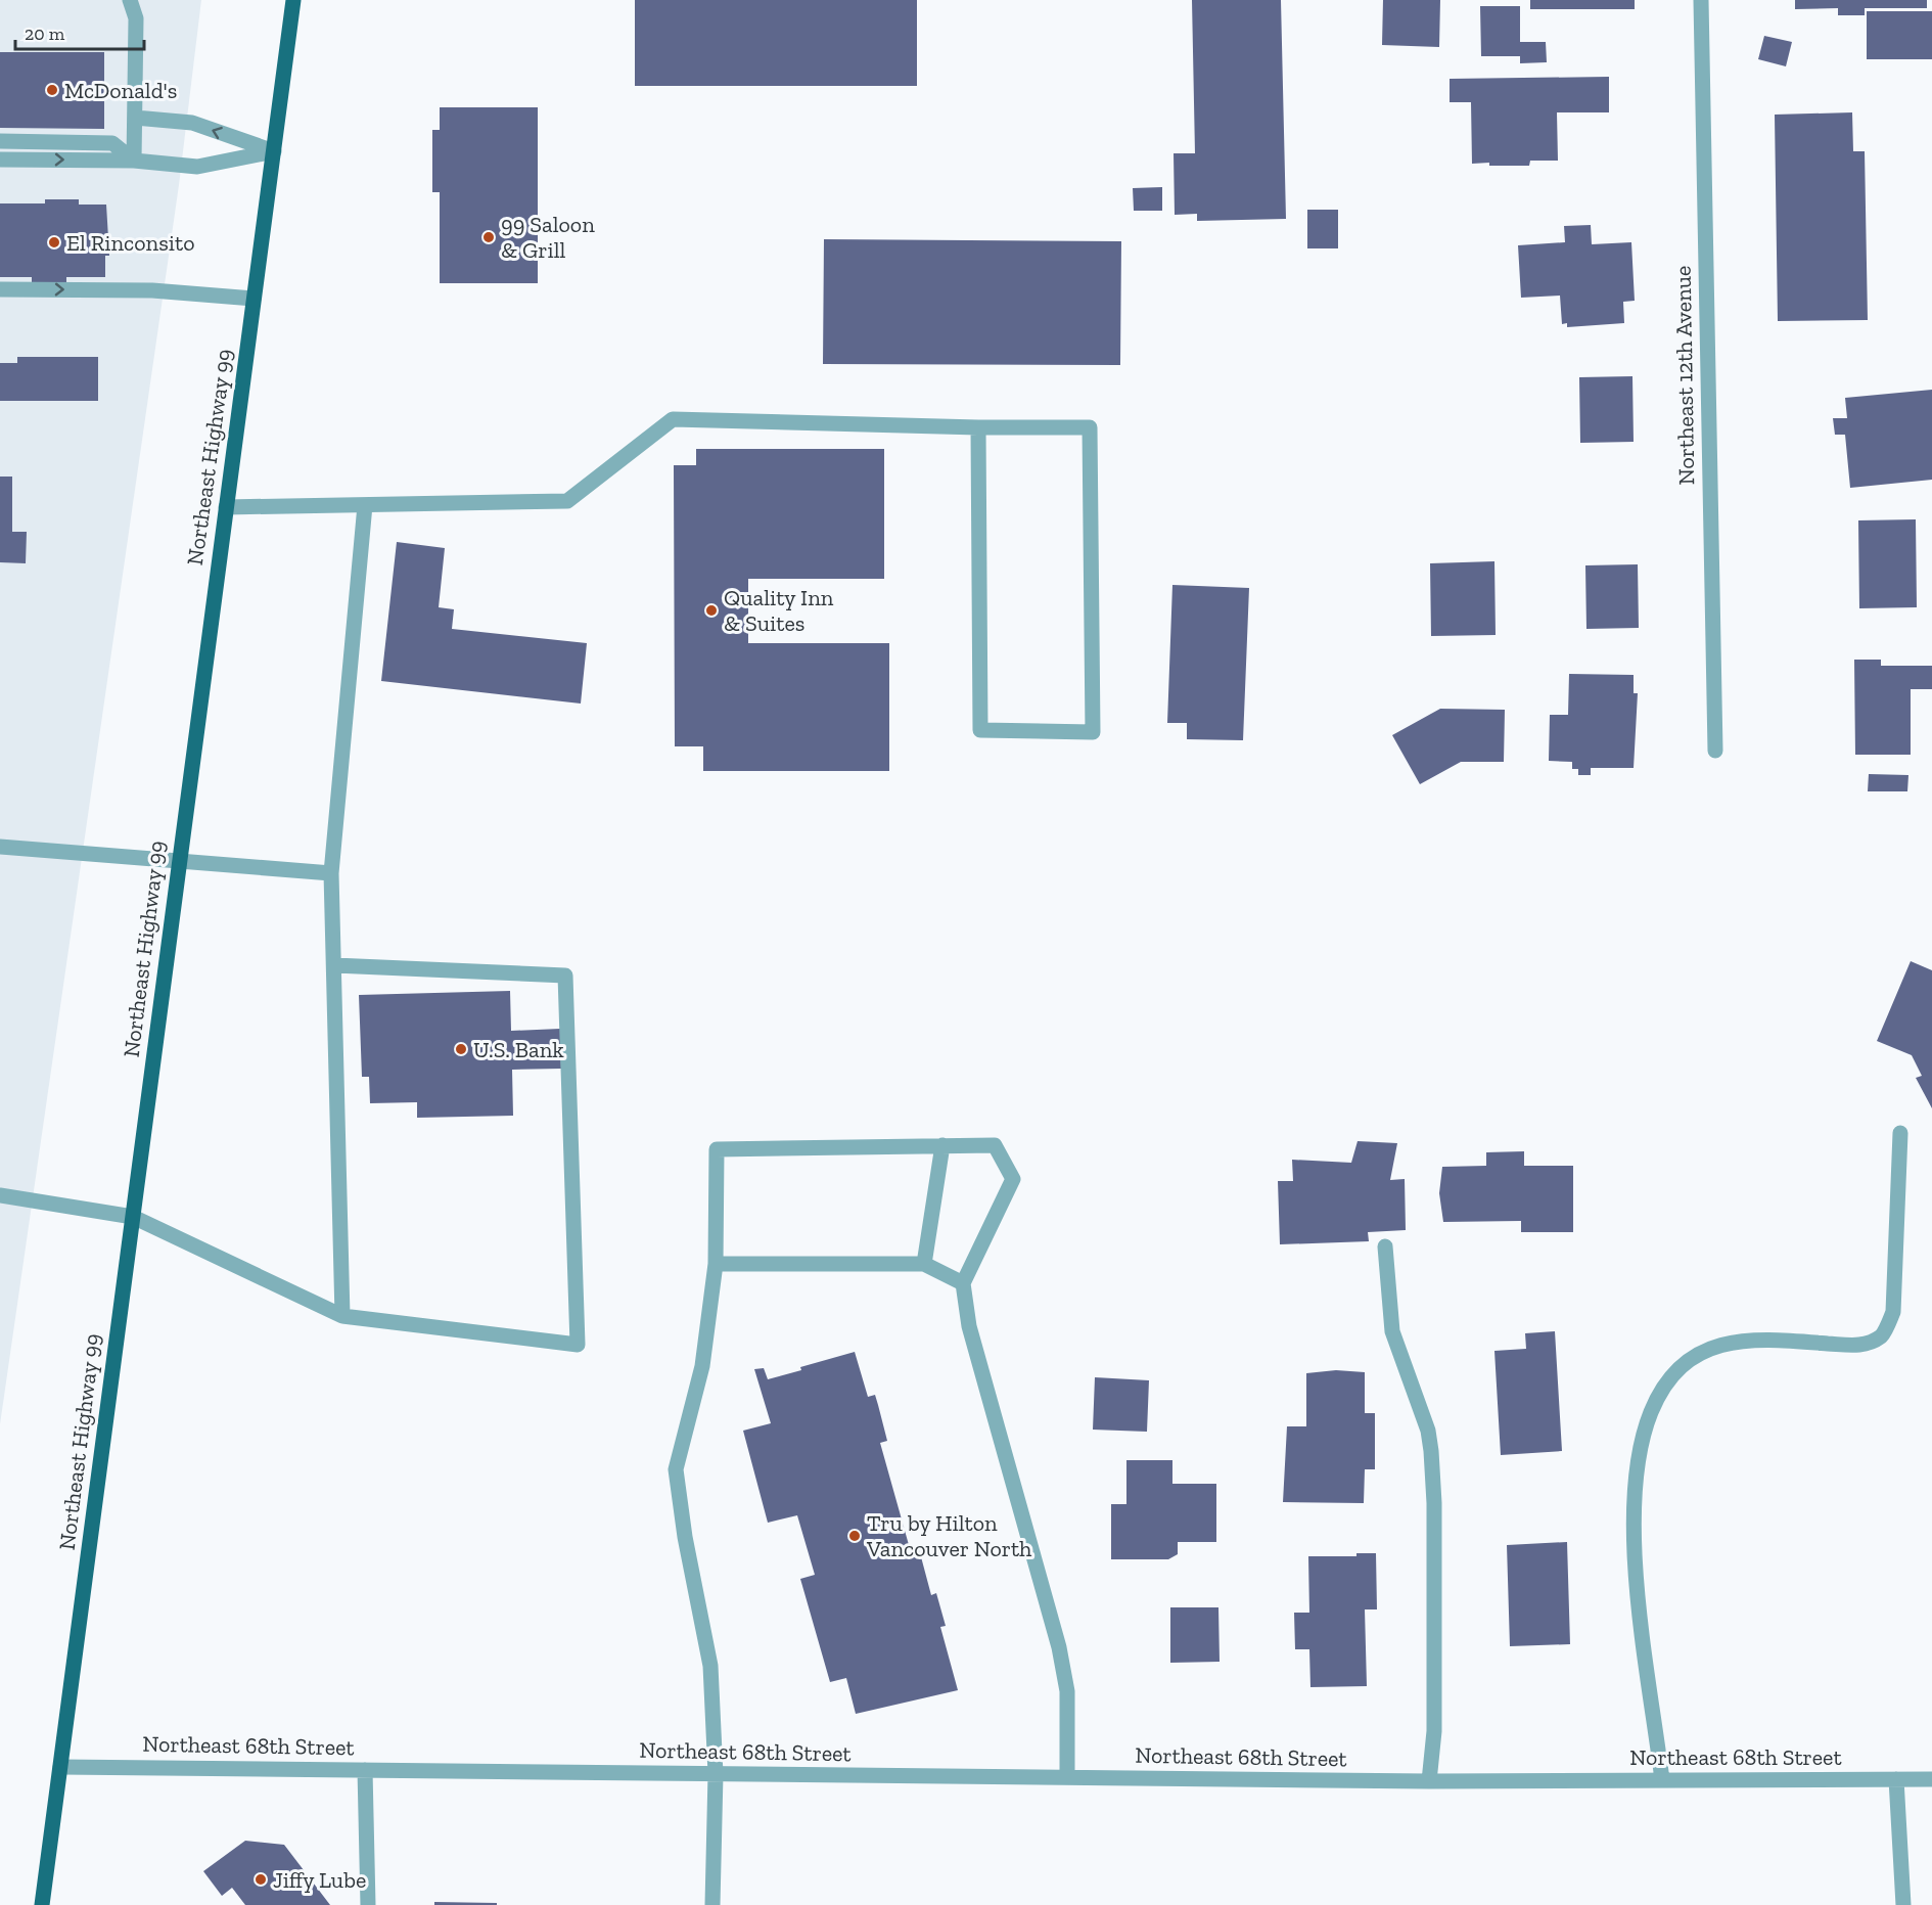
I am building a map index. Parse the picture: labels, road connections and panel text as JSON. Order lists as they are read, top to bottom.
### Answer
{
  "streets": {
    "main road": ["Northeast Highway 99"],
    "street": ["Northeast 12th Avenue", "Northeast 68th Street"]
  },
  "crossings": [
    ["Northeast Highway 99", "Northeast 68th Street"]
  ],
  "places": [
    "McDonald's",
    "99 Saloon & Grill",
    "El Rinconsito",
    "Quality Inn & Suites",
    "U.S. Bank",
    "Tru by Hilton Vancouver North",
    "Jiffy Lube"
  ],
  "scale_bar": "20 m"
}
